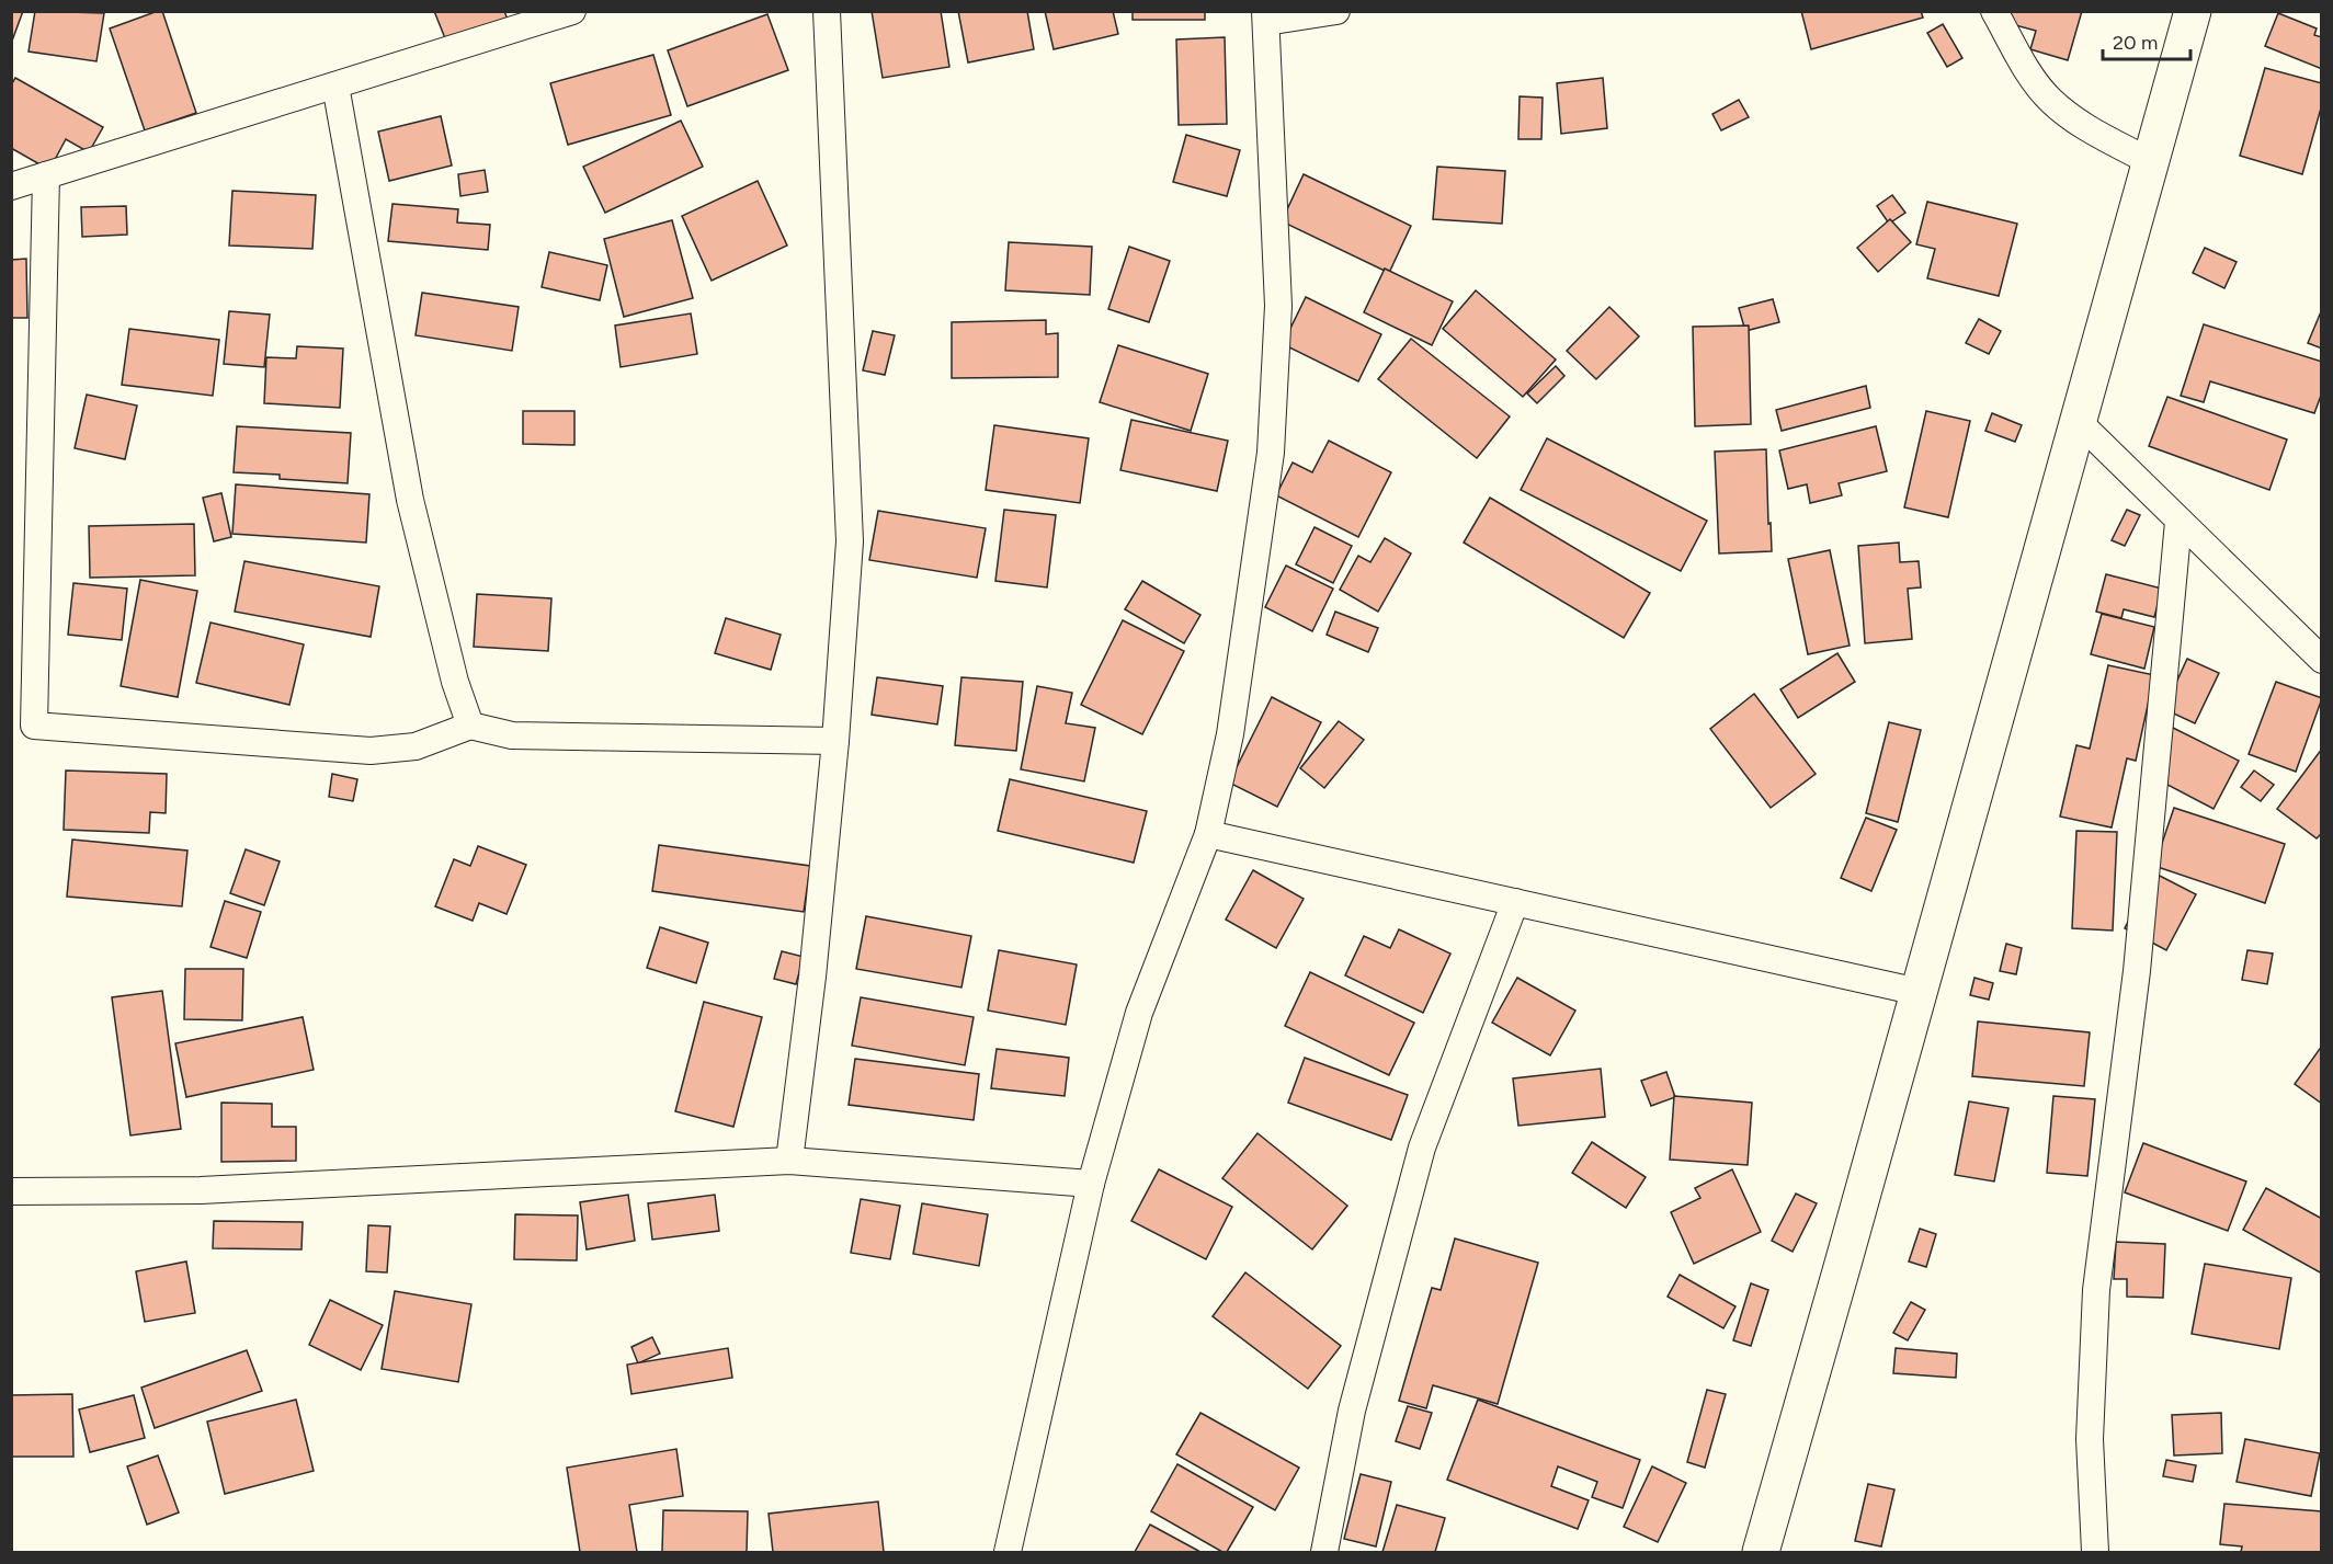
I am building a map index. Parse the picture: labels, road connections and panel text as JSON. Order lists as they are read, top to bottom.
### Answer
{
  "scale_bar": "20 m"
}
